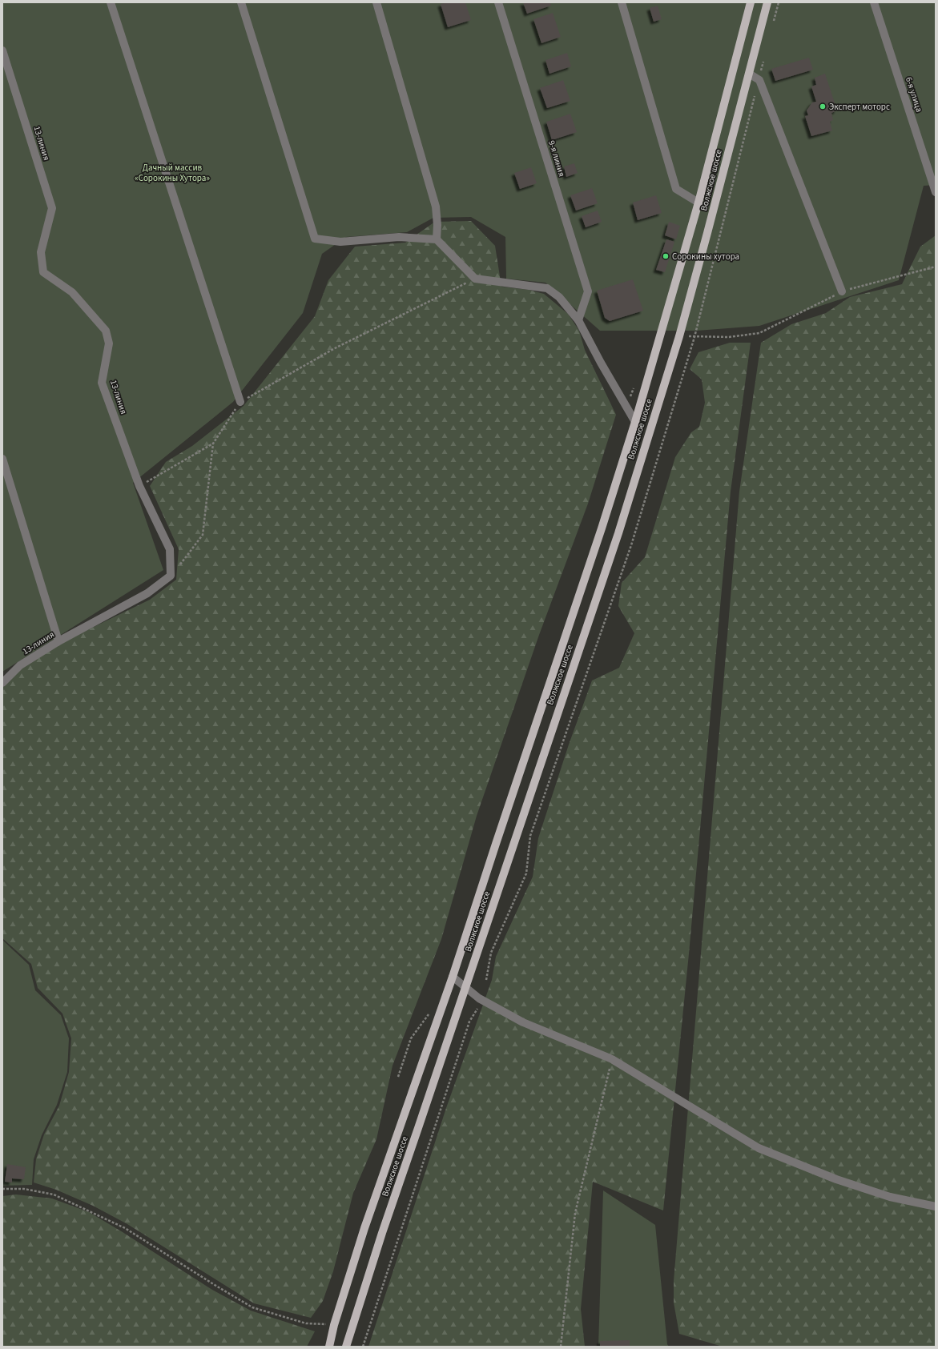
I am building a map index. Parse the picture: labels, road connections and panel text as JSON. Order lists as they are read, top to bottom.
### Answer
{
  "streets": {
    "main road": ["Волжское шоссе"],
    "street": ["6-я улица", "13-линия", "9-я линия"]
  },
  "parks": ["Дачный массив «Сорокины Хутора»"],
  "places": ["Эксперт моторс", "Сорокины хутора"]
}
